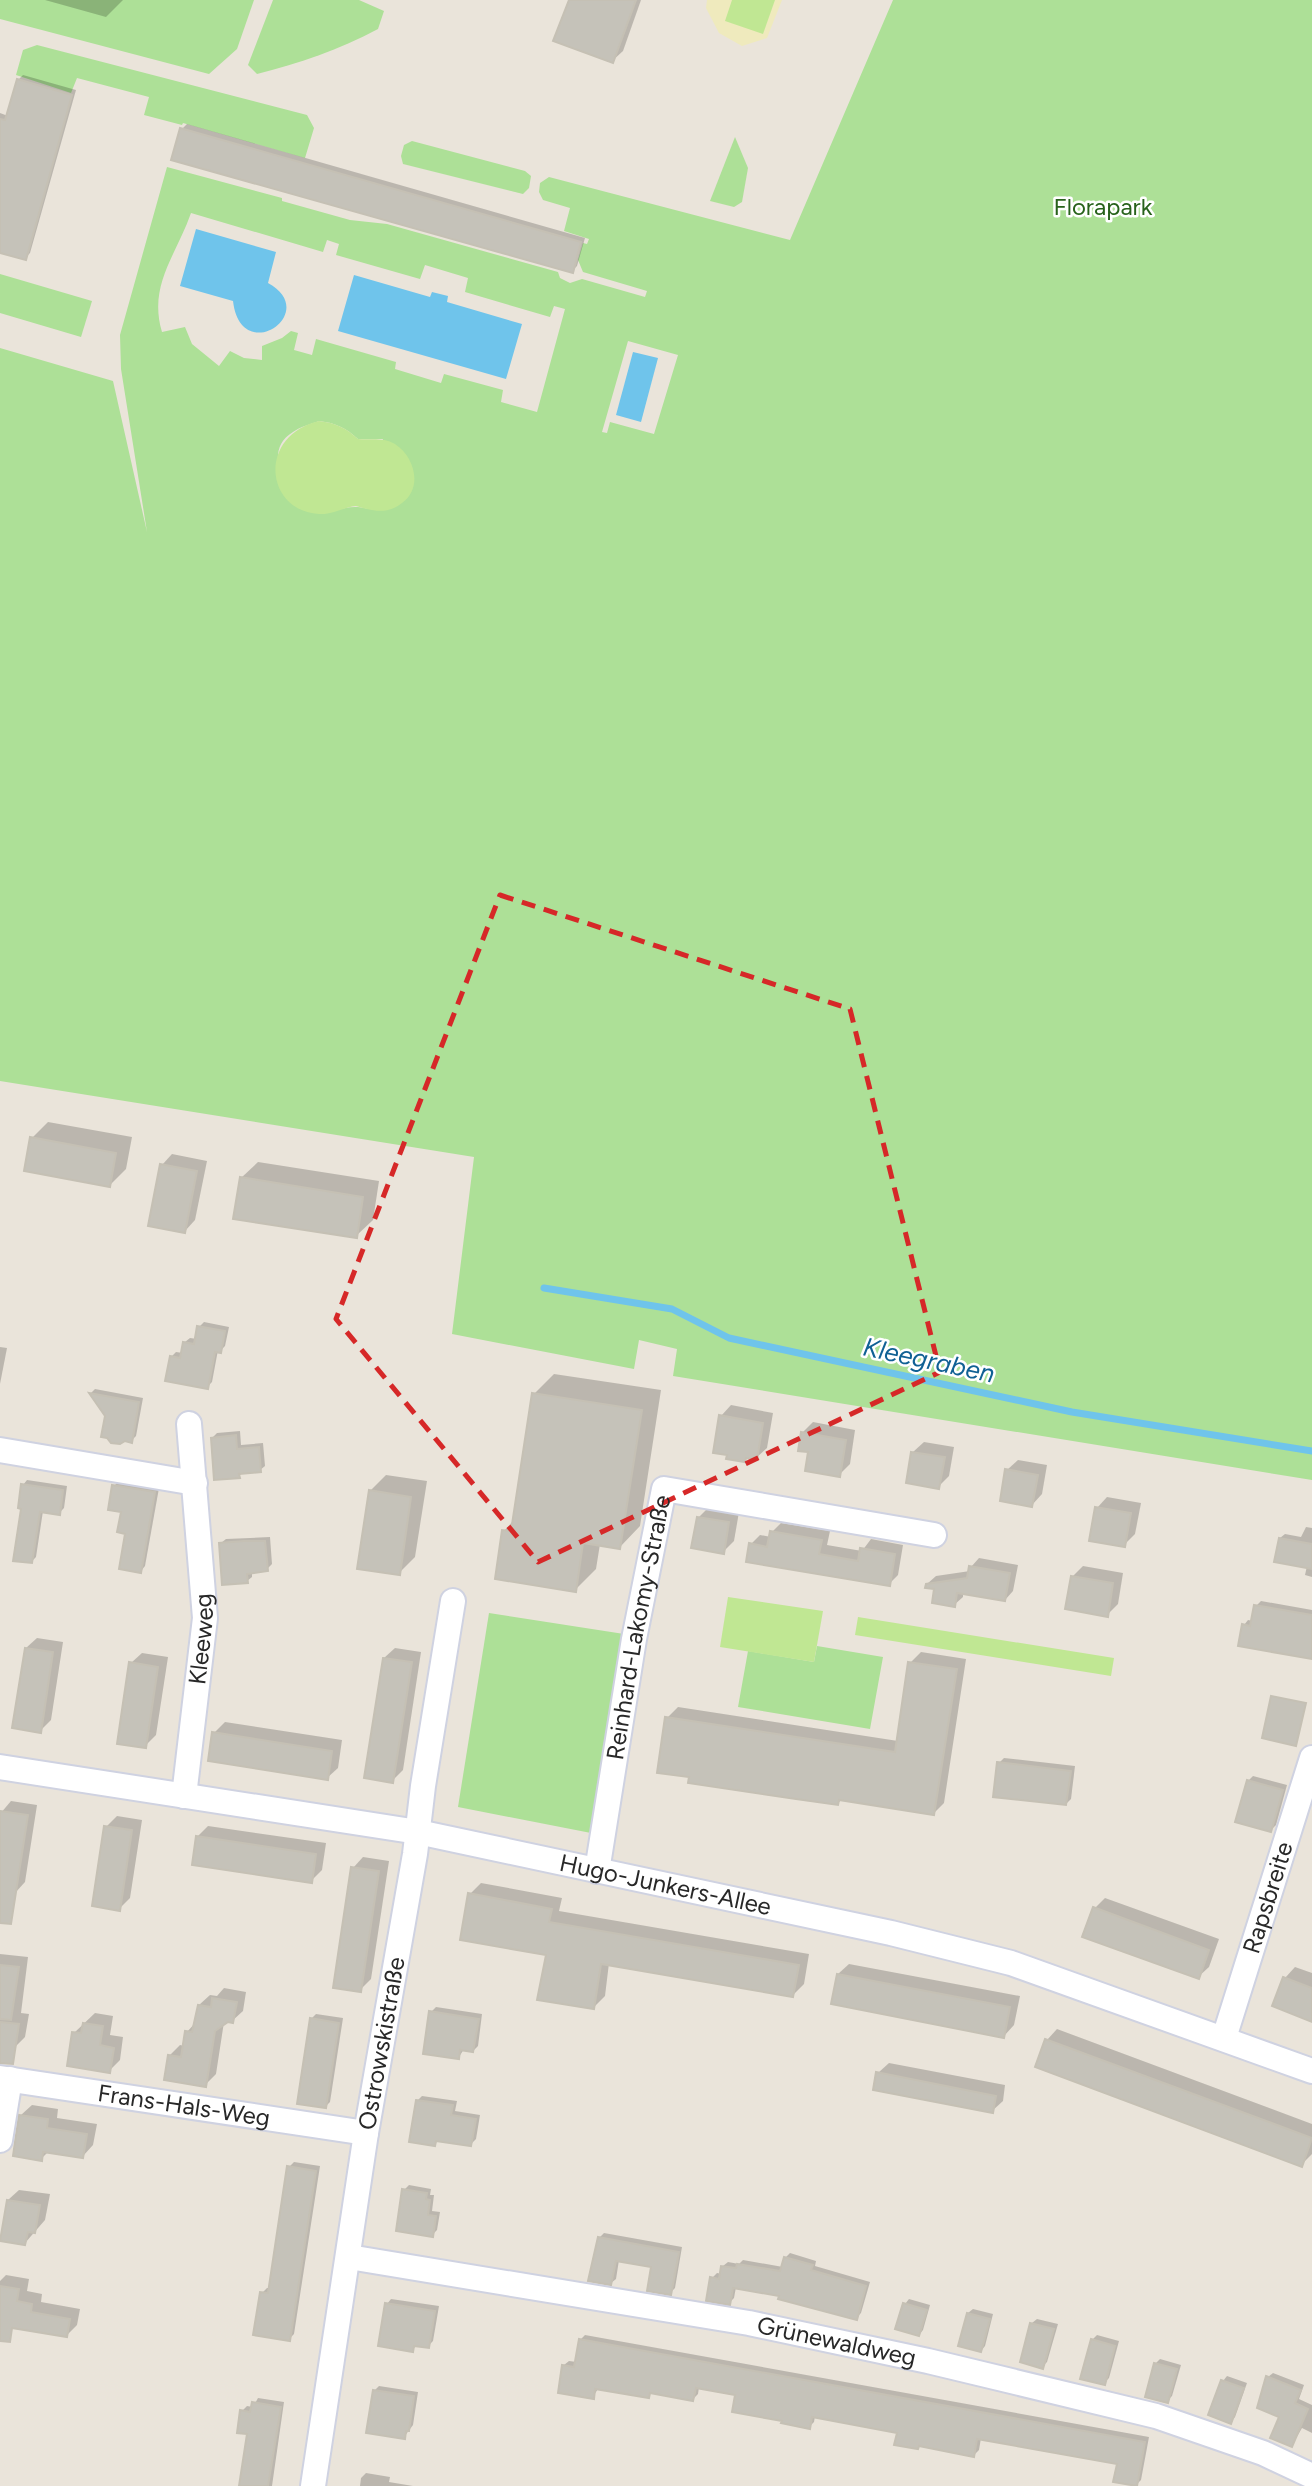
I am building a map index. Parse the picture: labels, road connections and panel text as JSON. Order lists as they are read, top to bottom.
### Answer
{
  "streets": {
    "street": [
      "Reinhard-Lakomy-Straße",
      "Kleeweg",
      "Hugo-Junkers-Allee",
      "Rapsbreite",
      "Ostrowskistraße",
      "Frans-Hals-Weg",
      "Grünewaldweg"
    ]
  },
  "crossings": [
    ["Reinhard-Lakomy-Straße", "Hugo-Junkers-Allee"],
    ["Kleeweg", "Hugo-Junkers-Allee"],
    ["Hugo-Junkers-Allee", "Rapsbreite"],
    ["Hugo-Junkers-Allee", "Ostrowskistraße"],
    ["Ostrowskistraße", "Frans-Hals-Weg"],
    ["Ostrowskistraße", "Grünewaldweg"]
  ],
  "water": ["Kleegraben"],
  "parks": ["Florapark"]
}
